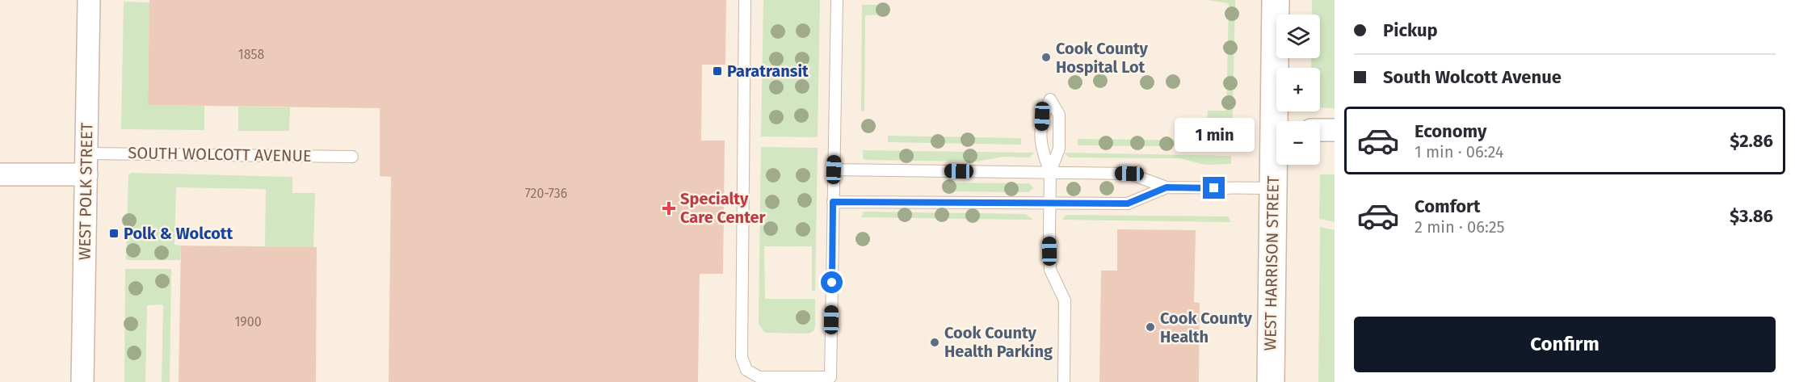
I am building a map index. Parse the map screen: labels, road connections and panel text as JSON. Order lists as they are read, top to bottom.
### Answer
{
  "streets": {
    "main road": ["WEST HARRISON STREET"],
    "street": ["WEST POLK STREET"],
    "lane": ["SOUTH WOLCOTT AVENUE"]
  },
  "crossings": [
    ["SOUTH WOLCOTT AVENUE", "WEST POLK STREET"]
  ],
  "places": {
    "other": ["Cook County Hospital Lot", "Cook County Health", "Cook County Health Parking"],
    "transit": ["Paratransit", "Polk & Wolcott"],
    "health": ["Specialty Care Center"]
  },
  "house_numbers": ["1858", "720-736", "1900"],
  "page": {
    "banner": ["Pickup", "South Wolcott Avenue"],
    "map_buttons": ["+", "−"],
    "list": [
      {
        "name": "Economy",
        "note": "1 min · 06:24",
        "value": "$2.86"
      },
      {
        "name": "Comfort",
        "note": "2 min · 06:25",
        "value": "$3.86"
      }
    ],
    "bubble": "1 min",
    "buttons": "Confirm"
  }
}
